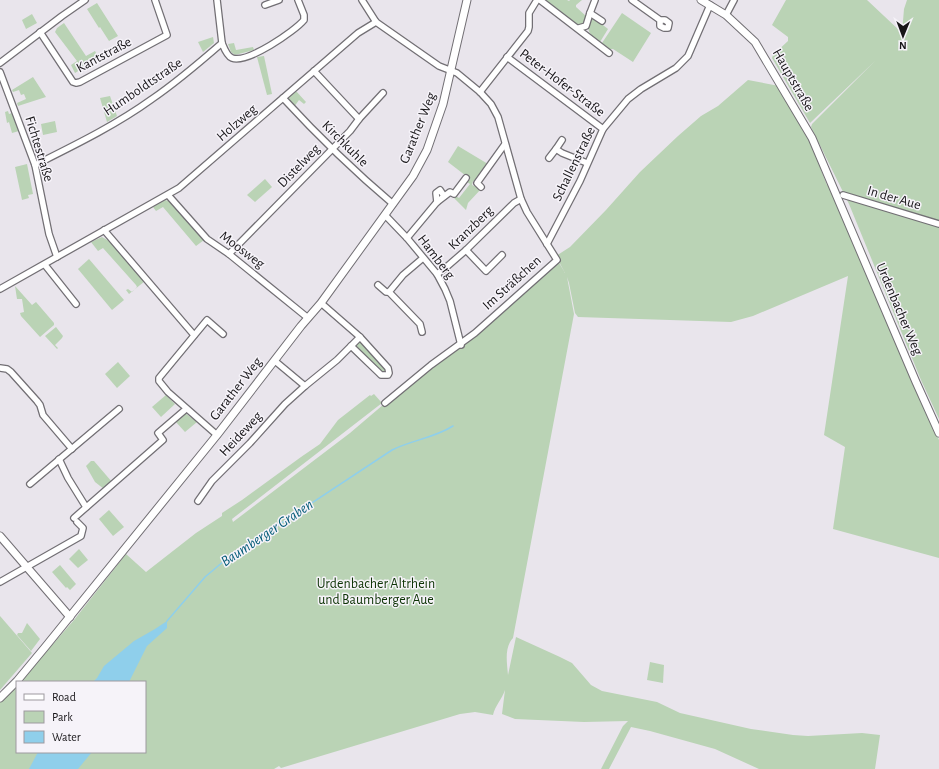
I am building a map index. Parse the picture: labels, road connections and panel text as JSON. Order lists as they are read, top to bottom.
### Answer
{
  "streets": {
    "street": [
      "Kantstraße",
      "Hauptstraße",
      "Peter-Hofer-Straße",
      "Humboldtstraße",
      "Holzweg",
      "Garather Weg",
      "Kirchkuhle",
      "Fichtestraße",
      "Schallenstraße",
      "Distelweg",
      "In der Aue",
      "Kranzberg",
      "Moosweg",
      "Hamberg",
      "Im Sträßchen",
      "Urdenbacher Weg",
      "Heideweg"
    ]
  },
  "crossings": [
    ["Hauptstraße", "Schallenstraße"],
    ["Hauptstraße", "In der Aue"],
    ["Hauptstraße", "Urdenbacher Weg"],
    ["Peter-Hofer-Straße", "Schallenstraße"],
    ["Humboldtstraße", "Fichtestraße"],
    ["Holzweg", "Kirchkuhle"],
    ["Holzweg", "Fichtestraße"],
    ["Holzweg", "Moosweg"],
    ["Holzweg", "Im Sträßchen"],
    ["Garather Weg", "Kirchkuhle"],
    ["Garather Weg", "Moosweg"],
    ["Garather Weg", "Hamberg"],
    ["Garather Weg", "Im Sträßchen"],
    ["Kirchkuhle", "Distelweg"],
    ["Schallenstraße", "Im Sträßchen"],
    ["Distelweg", "Moosweg"],
    ["In der Aue", "Urdenbacher Weg"],
    ["Kranzberg", "Hamberg"],
    ["Kranzberg", "Im Sträßchen"],
    ["Hamberg", "Im Sträßchen"]
  ],
  "water": ["Baumberger Graben"],
  "parks": ["Urdenbacher Altrhein und Baumberger Aue"],
  "legend": ["Road", "Park", "Water"],
  "north": "bottom"
}
